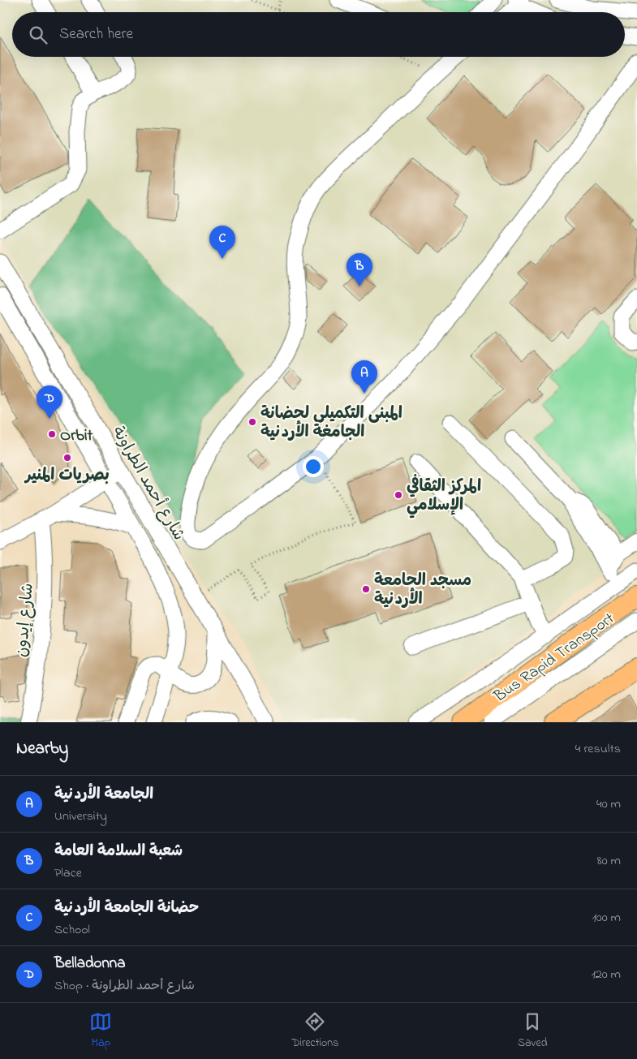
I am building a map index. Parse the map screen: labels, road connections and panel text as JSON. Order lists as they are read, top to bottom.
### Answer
{
  "streets": {
    "street": ["شارع أحمد الطراونة", "شارع إيدون", "Bus Rapid Transport"]
  },
  "places": [
    "المبنى التكميلي لحضانة الجامغة الأردنية",
    "Orbit",
    "بصريات المنير",
    "المركز الثقافي الإسلامي",
    "مسجد الجامعة الأردنية"
  ],
  "page": {
    "search": "Search here",
    "pins": [
      "C",
      "B",
      "A",
      "D"
    ],
    "heading": ["Nearby", "4 results"],
    "list": [
      {
        "mark": "A",
        "name": "الجامعة الأردنية",
        "note": "University",
        "value": "40 m"
      },
      {
        "mark": "B",
        "name": "شعبة السلامة العامة",
        "note": "Place",
        "value": "80 m"
      },
      {
        "mark": "C",
        "name": "حضانة الجامعة الأردنية",
        "note": "School",
        "value": "100 m"
      },
      {
        "mark": "D",
        "name": "Belladonna",
        "note": "Shop · شارع أحمد الطراونة",
        "value": "120 m"
      }
    ],
    "nav": ["Map", "Directions", "Saved"]
  }
}
